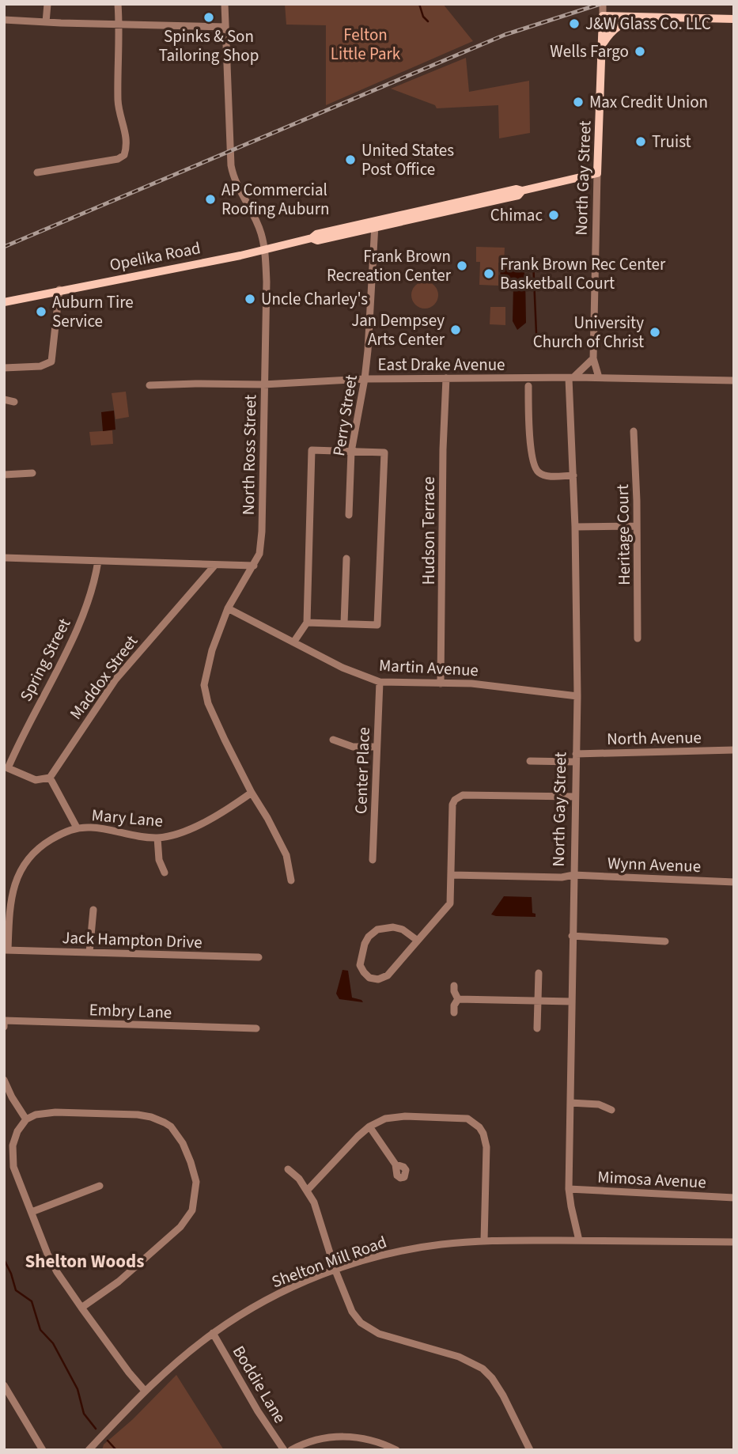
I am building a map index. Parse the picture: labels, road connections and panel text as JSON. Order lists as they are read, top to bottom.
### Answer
{
  "streets": {
    "main road": ["North Gay Street", "Opelika Road"],
    "street": [
      "East Drake Avenue",
      "Perry Street",
      "North Ross Street",
      "Hudson Terrace",
      "Heritage Court",
      "Spring Street",
      "Martin Avenue",
      "Maddox Street",
      "North Avenue",
      "Center Place",
      "Mary Lane",
      "Wynn Avenue",
      "Jack Hampton Drive",
      "Embry Lane",
      "Mimosa Avenue",
      "Shelton Mill Road",
      "Boddie Lane"
    ]
  },
  "crossings": [
    ["North Gay Street", "Opelika Road"],
    ["North Gay Street", "East Drake Avenue"],
    ["North Gay Street", "Martin Avenue"],
    ["North Gay Street", "North Avenue"],
    ["North Gay Street", "Wynn Avenue"],
    ["North Gay Street", "Mimosa Avenue"],
    ["North Gay Street", "Shelton Mill Road"],
    ["Opelika Road", "Perry Street"],
    ["Opelika Road", "North Ross Street"],
    ["East Drake Avenue", "Perry Street"],
    ["East Drake Avenue", "North Ross Street"],
    ["East Drake Avenue", "Hudson Terrace"],
    ["North Ross Street", "Martin Avenue"],
    ["North Ross Street", "Mary Lane"],
    ["Hudson Terrace", "Martin Avenue"],
    ["Spring Street", "Maddox Street"],
    ["Martin Avenue", "Center Place"],
    ["Mary Lane", "Jack Hampton Drive"],
    ["Shelton Mill Road", "Boddie Lane"]
  ],
  "districts": ["Shelton Woods"],
  "parks": ["Felton Little Park"],
  "places": [
    "Spinks & Son Tailoring Shop",
    "J&W Glass Co. LLC",
    "Wells Fargo",
    "Max Credit Union",
    "Truist",
    "United States Post Office",
    "AP Commercial Roofing Auburn",
    "Chimac",
    "Frank Brown Recreation Center",
    "Frank Brown Rec Center Basketball Court",
    "Uncle Charley's",
    "Auburn Tire Service",
    "Jan Dempsey Arts Center",
    "University Church of Christ"
  ]
}
